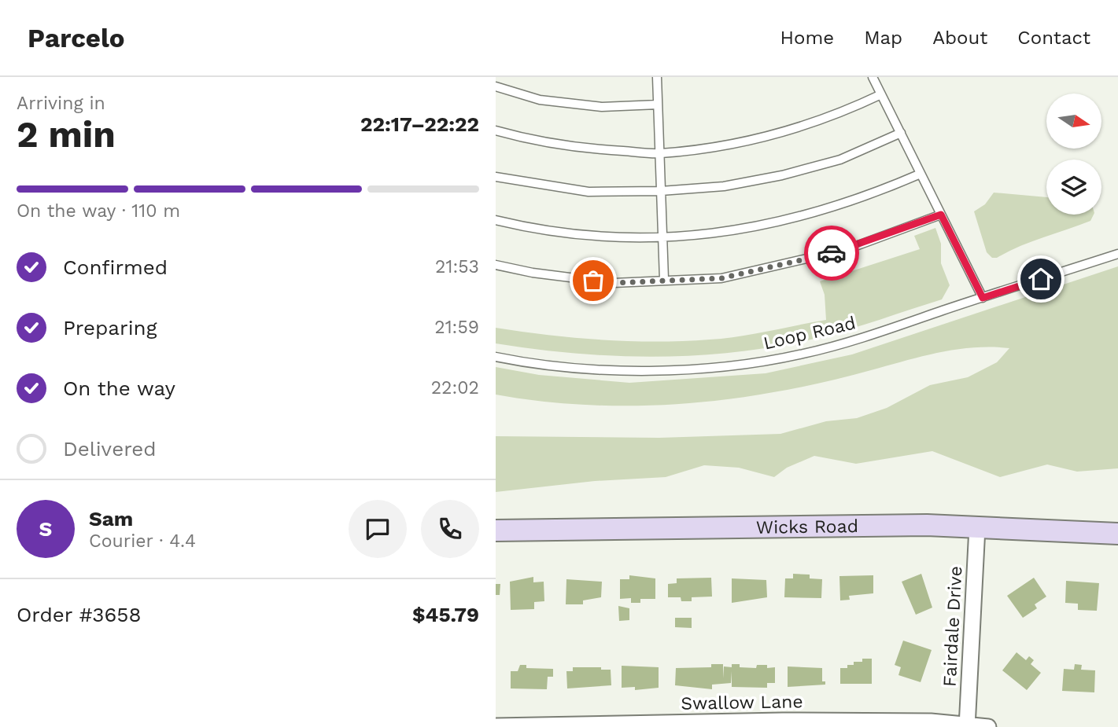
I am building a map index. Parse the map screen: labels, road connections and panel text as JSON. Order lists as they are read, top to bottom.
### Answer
{
  "streets": {
    "main road": ["Wicks Road"],
    "street": ["Fairdale Drive", "Swallow Lane"],
    "lane": ["Loop Road"]
  },
  "crossings": [
    ["Wicks Road", "Fairdale Drive"],
    ["Fairdale Drive", "Swallow Lane"]
  ],
  "north": "right",
  "page": {
    "header": "Parcelo",
    "nav": [
      "Home",
      "Map",
      "About",
      "Contact"
    ],
    "heading": ["2 min", "Arriving in", "22:17–22:22"],
    "panel": [
      "Sam",
      "Courier · 4.4",
      "Order #3658",
      "$45.79"
    ],
    "bar": "On the way · 110 m",
    "list": [
      ["Confirmed", "21:53"],
      ["Preparing", "21:59"],
      ["On the way", "22:02"],
      "Delivered"
    ],
    "round": "S"
  }
}
